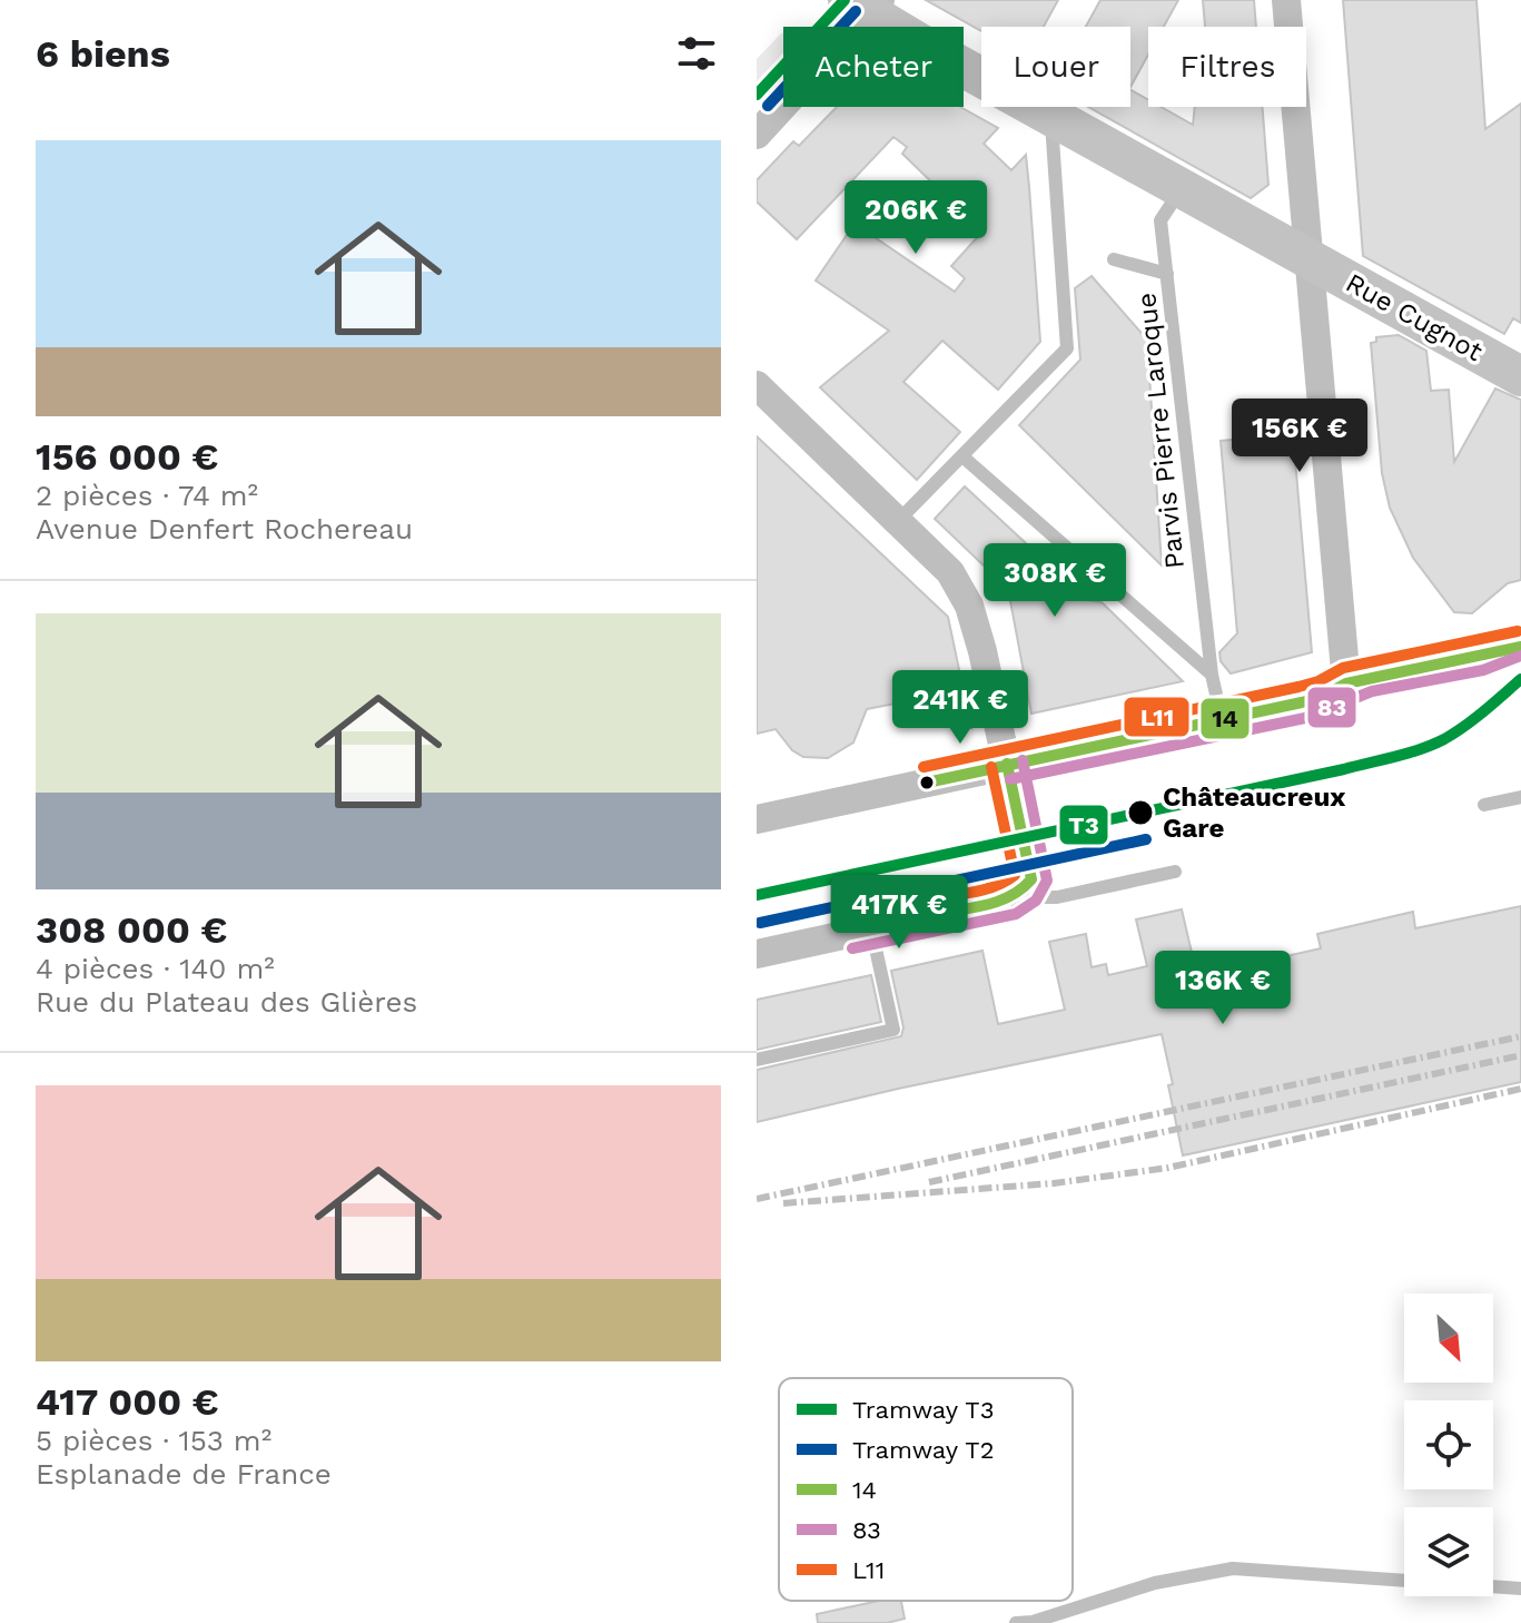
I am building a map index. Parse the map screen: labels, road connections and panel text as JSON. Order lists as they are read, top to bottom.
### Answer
{
  "streets": {
    "main road": ["Rue Cugnot"],
    "lane": ["Parvis Pierre Laroque"]
  },
  "crossings": [
    ["Rue Cugnot", "Parvis Pierre Laroque"]
  ],
  "places": ["Châteaucreux Gare"],
  "lines": [
    "tram line T3",
    "tram line T2",
    "transit line L11",
    "transit line 14",
    "transit line 83"
  ],
  "legend": [
    "Tramway T3",
    "Tramway T2",
    "14",
    "83",
    "L11"
  ],
  "north": "bottom right",
  "page": {
    "heading": "6 biens",
    "chip": ["Acheter", "Louer", "Filtres"],
    "list": [
      {
        "name": "156 000 €",
        "note": "2 pièces · 74 m² · Avenue Denfert Rochereau"
      },
      {
        "name": "308 000 €",
        "note": "4 pièces · 140 m² · Rue du Plateau des Glières"
      },
      {
        "name": "417 000 €",
        "note": "5 pièces · 153 m² · Esplanade de France"
      }
    ],
    "price": [
      "206K €",
      "156K €",
      "308K €",
      "241K €",
      "417K €",
      "136K €"
    ]
  }
}
